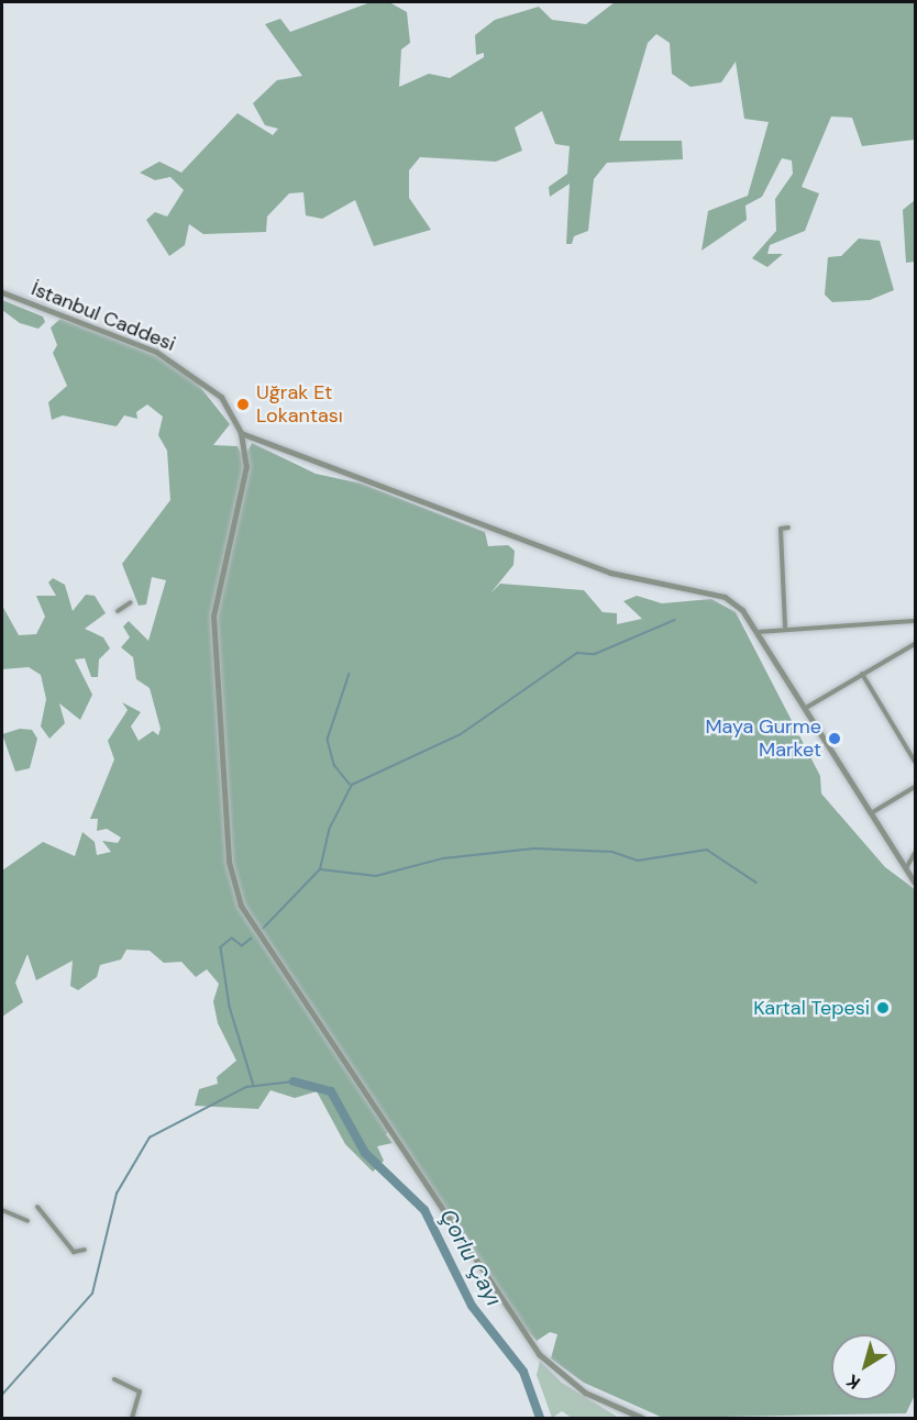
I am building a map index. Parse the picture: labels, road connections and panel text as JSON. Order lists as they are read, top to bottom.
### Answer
{
  "streets": {
    "street": ["İstanbul Caddesi"]
  },
  "water": ["Çorlu Çayı"],
  "places": ["Uğrak Et Lokantası", "Maya Gurme Market", "Kartal Tepesi"],
  "north": "bottom left"
}
